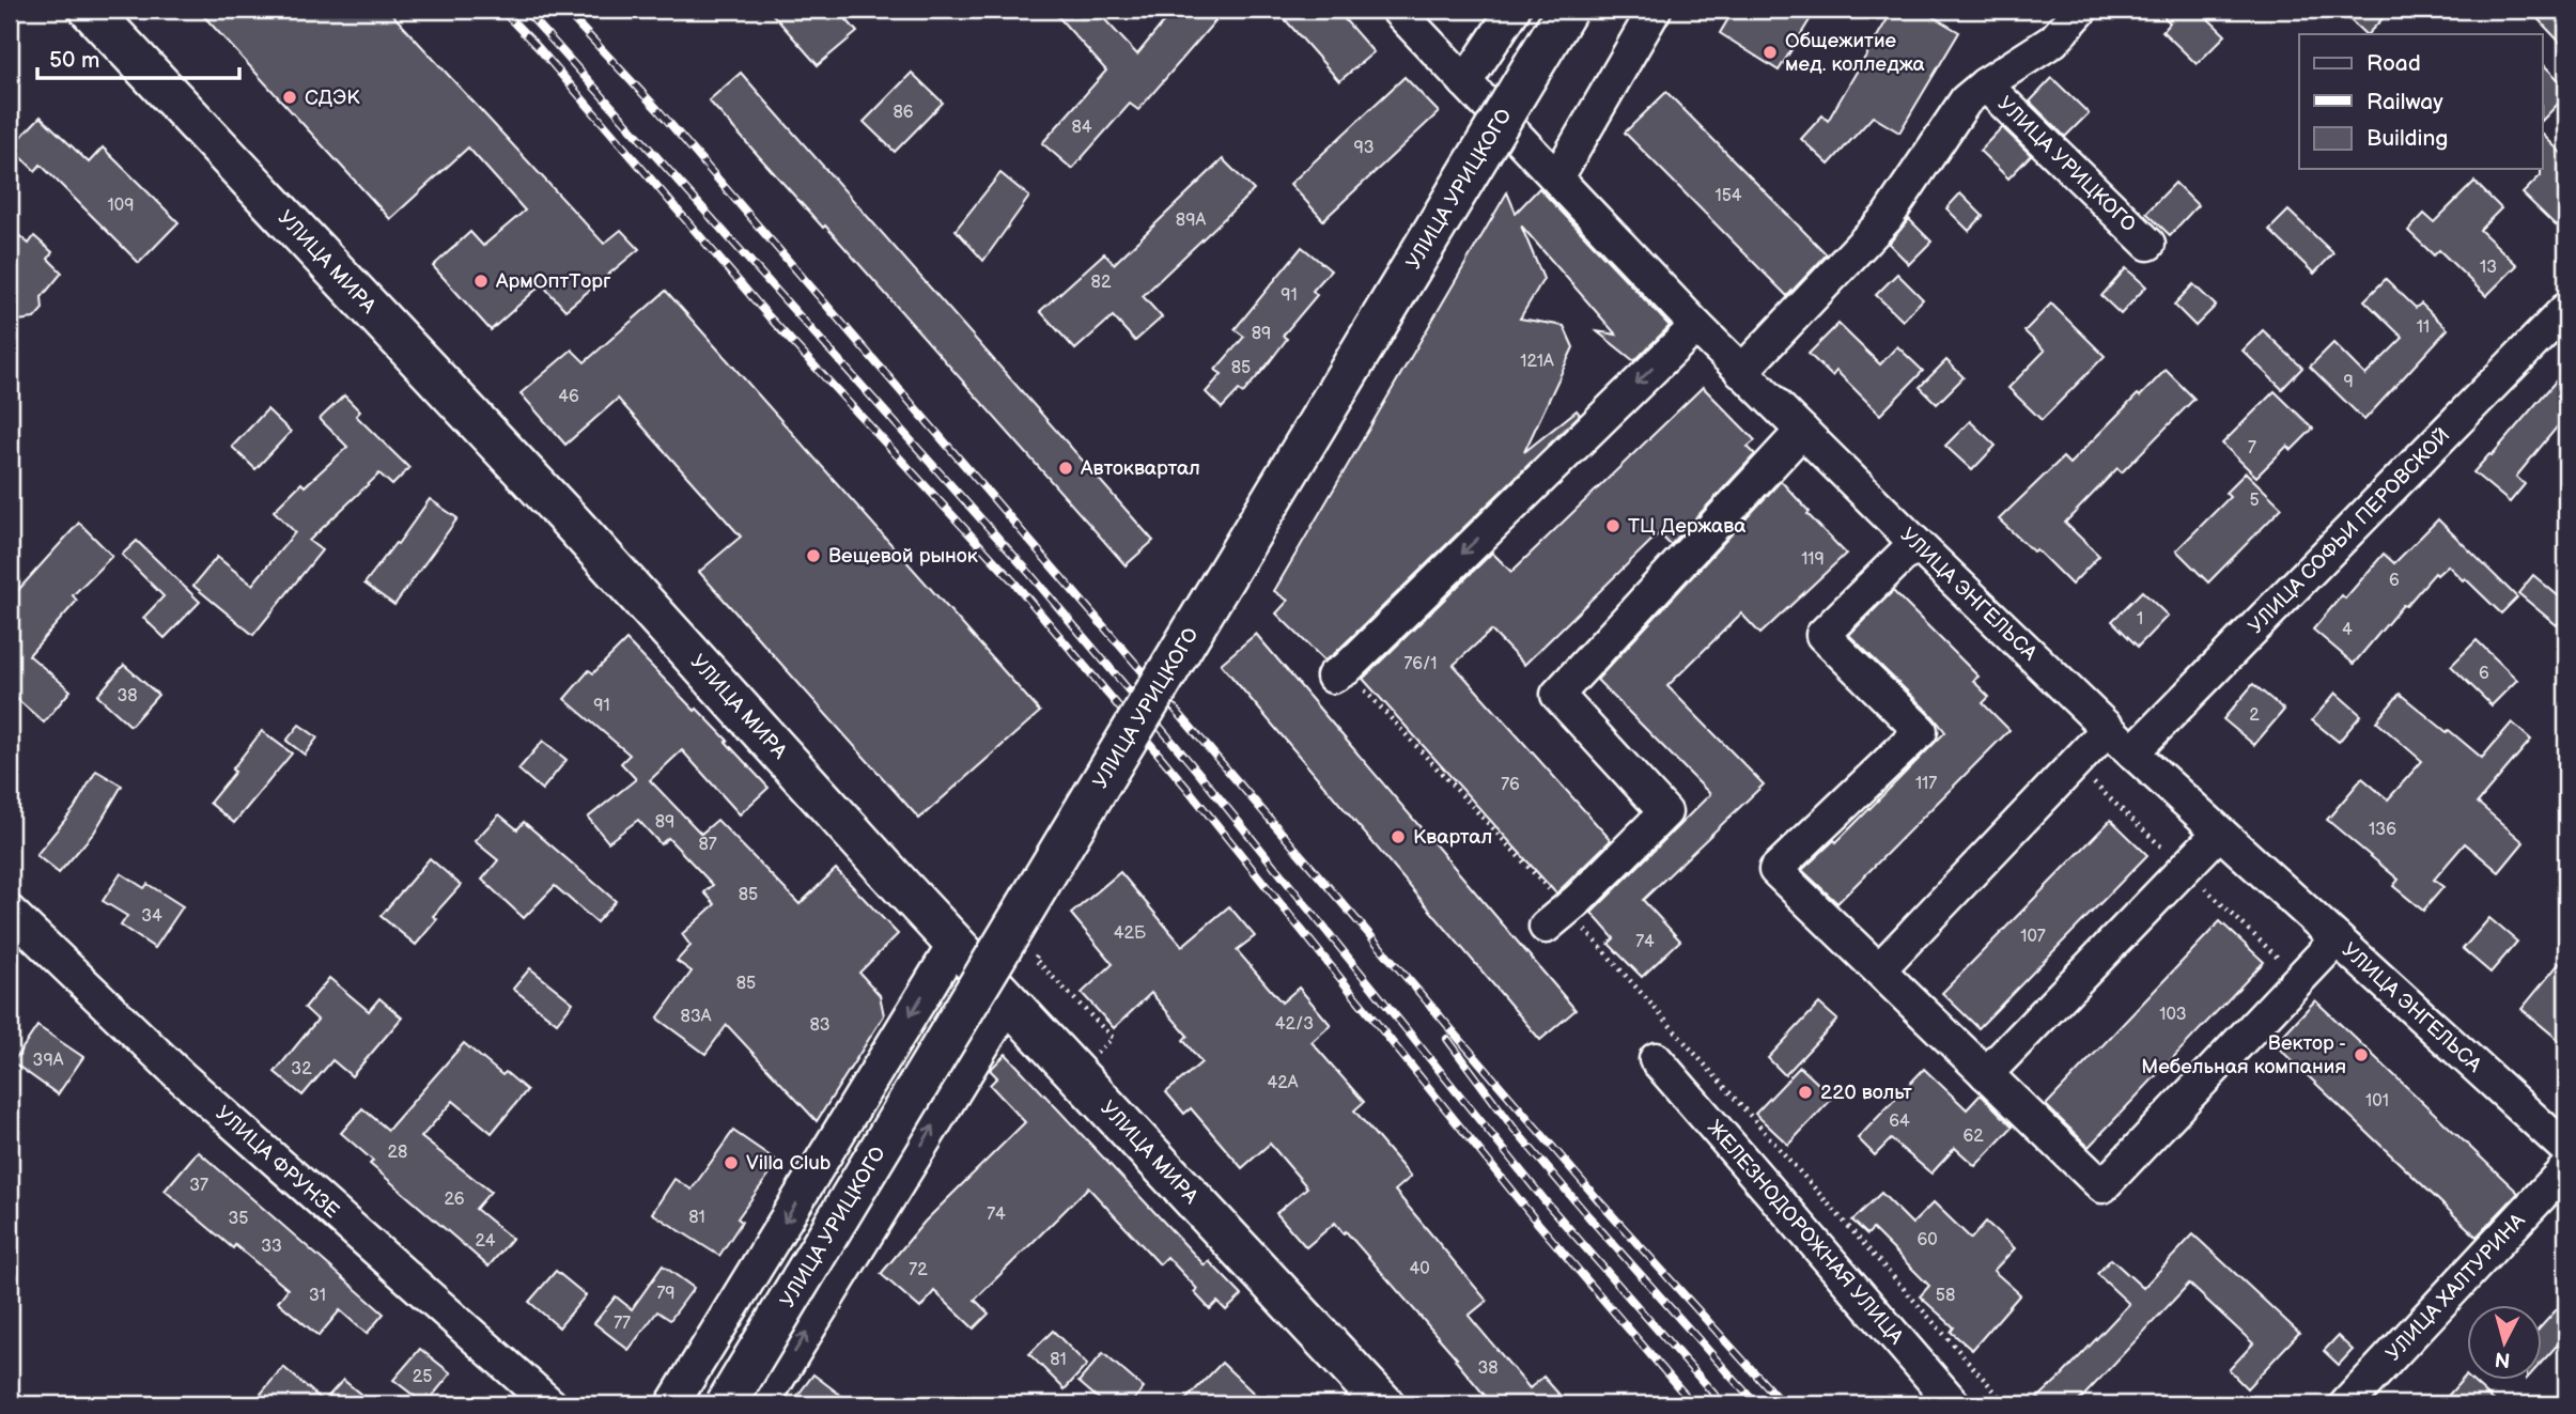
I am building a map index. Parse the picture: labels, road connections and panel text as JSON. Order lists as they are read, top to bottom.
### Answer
{
  "streets": {
    "main road": ["УЛИЦА УРИЦКОГО", "УЛИЦА МИРА"],
    "street": [
      "УЛИЦА СОФЬИ ПЕРОВСКОЙ",
      "УЛИЦА ЭНГЕЛЬСА",
      "УЛИЦА ФРУНЗЕ",
      "ЖЕЛЕЗНОДОРОЖНАЯ УЛИЦА",
      "УЛИЦА ХАЛТУРИНА"
    ]
  },
  "crossings": [
    ["УЛИЦА УРИЦКОГО", "УЛИЦА МИРА"],
    ["УЛИЦА УРИЦКОГО", "УЛИЦА ЭНГЕЛЬСА"],
    ["УЛИЦА СОФЬИ ПЕРОВСКОЙ", "УЛИЦА ЭНГЕЛЬСА"]
  ],
  "places": [
    "Общежитие мед. колледжа",
    "СДЭК",
    "АрмОптТорг",
    "Автоквартал",
    "ТЦ Держава",
    "Вещевой рынок",
    "Квартал",
    "Вектор - Мебельная компания",
    "220 вольт",
    "Villa Club"
  ],
  "house_numbers": [
    "86",
    "84",
    "93",
    "154",
    "109",
    "89А",
    "13",
    "82",
    "91",
    "11",
    "89",
    "121А",
    "85",
    "9",
    "46",
    "7",
    "5",
    "119",
    "6",
    "1",
    "4",
    "76/1",
    "6",
    "38",
    "91",
    "2",
    "117",
    "76",
    "89",
    "136",
    "87",
    "85",
    "34",
    "42Б",
    "107",
    "74",
    "85",
    "103",
    "83А",
    "42/3",
    "83",
    "39А",
    "32",
    "42А",
    "101",
    "64",
    "62",
    "28",
    "37",
    "26",
    "74",
    "81",
    "35",
    "60",
    "24",
    "33",
    "40",
    "72",
    "79",
    "31",
    "58",
    "77",
    "81",
    "38",
    "25"
  ],
  "legend": ["Road", "Railway", "Building"],
  "scale_bar": "50 m",
  "north": "bottom"
}
